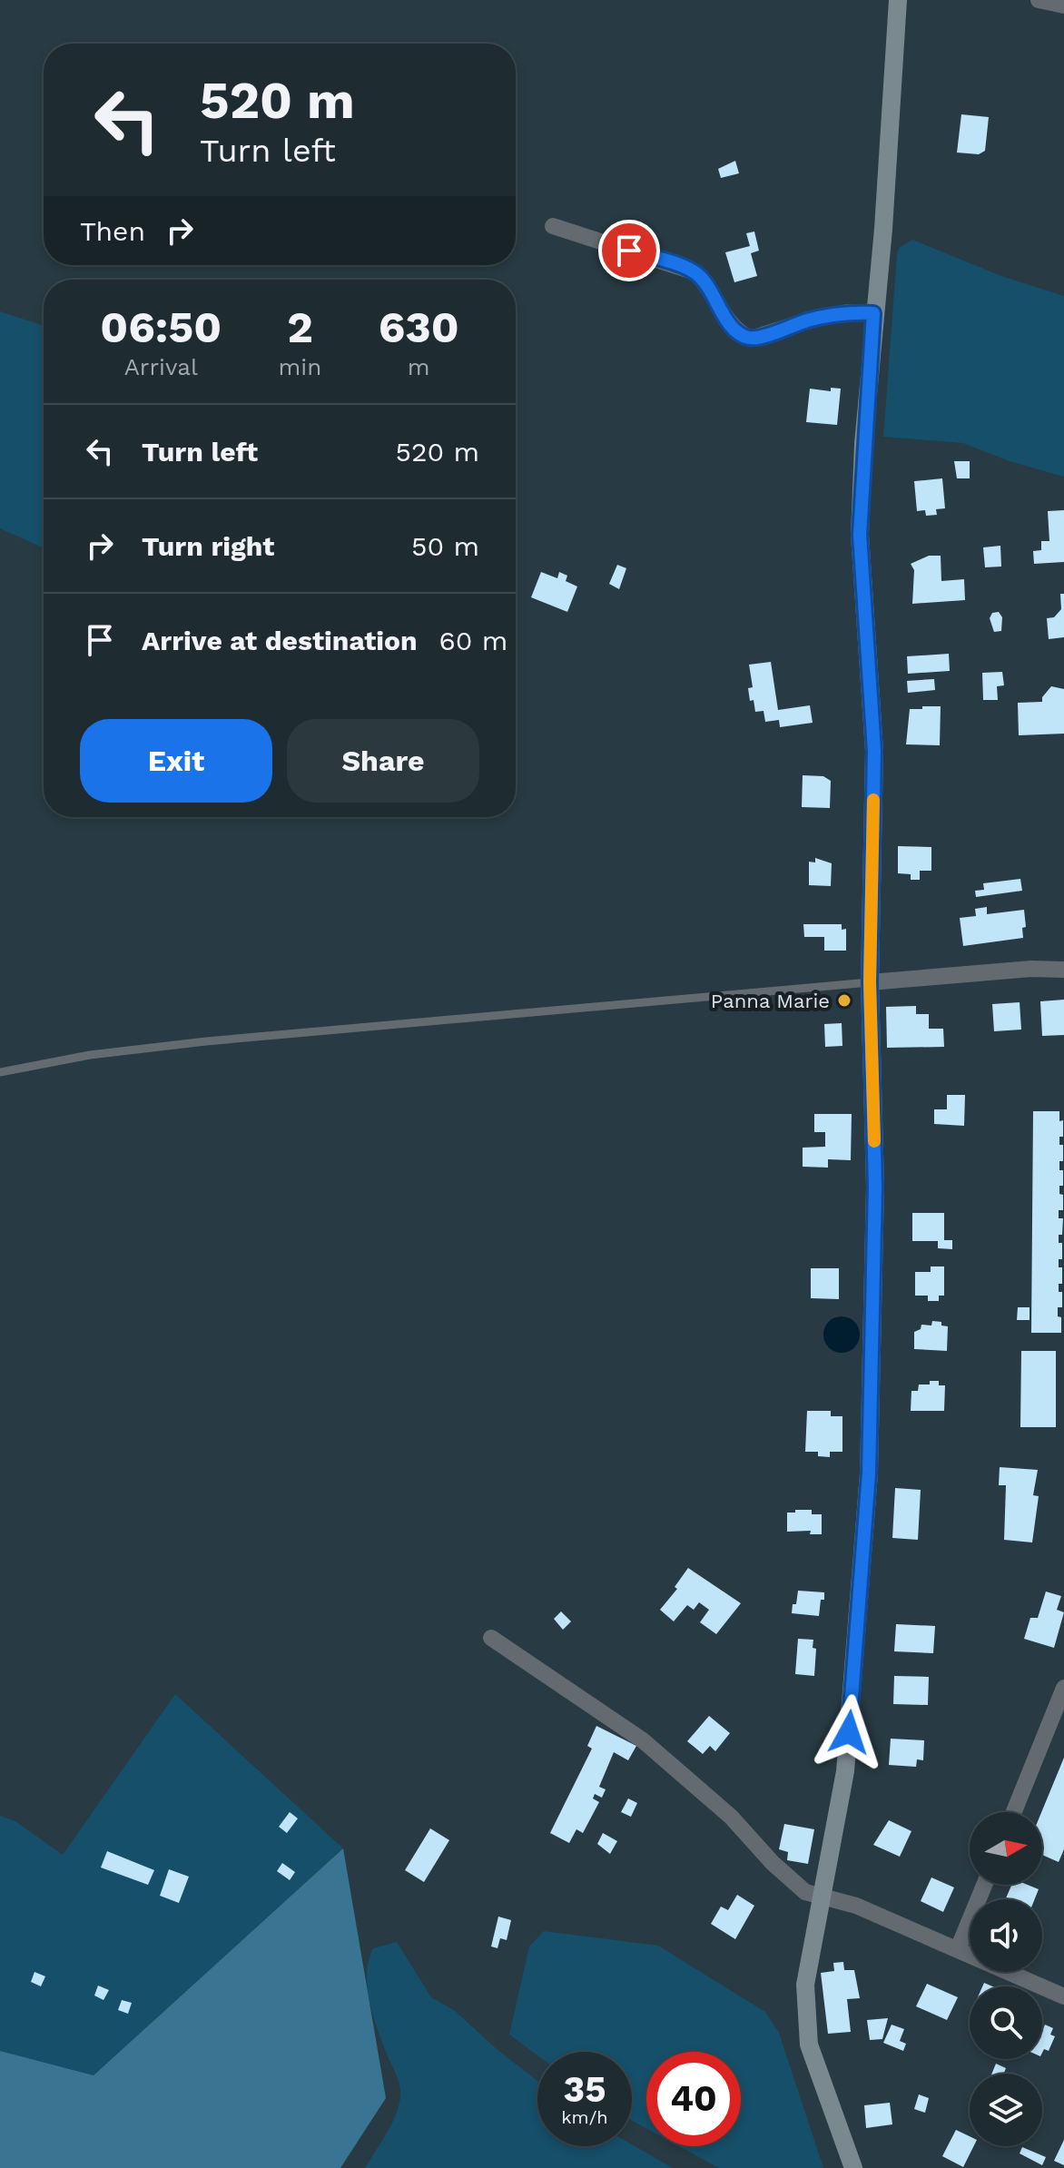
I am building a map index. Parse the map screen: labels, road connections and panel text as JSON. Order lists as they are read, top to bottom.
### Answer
{
  "places": ["Panna Marie"],
  "north": "right",
  "page": {
    "turn": ["520 m", "Turn left"],
    "then": "Then",
    "eta": [
      "06:50",
      "Arrival",
      "2",
      "min",
      "630",
      "m"
    ],
    "list": [
      {
        "name": "Turn left",
        "value": "520 m"
      },
      {
        "name": "Turn right",
        "value": "50 m"
      },
      {
        "name": "Arrive at destination",
        "value": "60 m"
      }
    ],
    "buttons": ["Exit", "Share"],
    "speed": "35 km/h",
    "limit": "40"
  }
}
